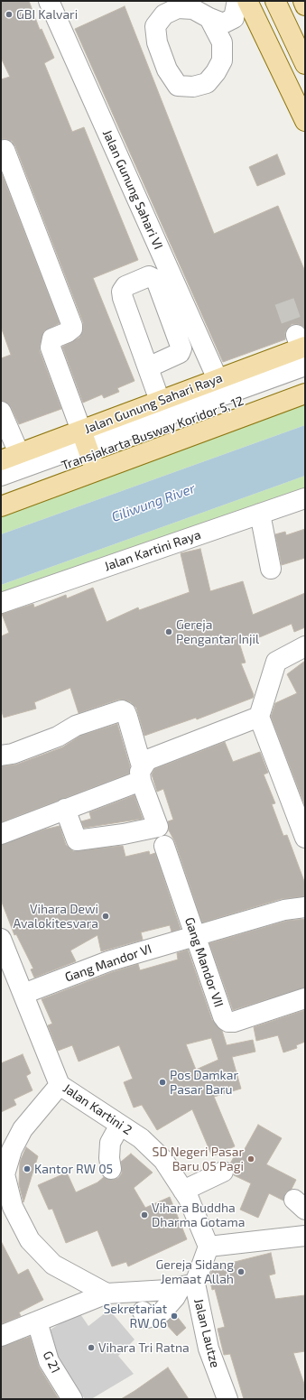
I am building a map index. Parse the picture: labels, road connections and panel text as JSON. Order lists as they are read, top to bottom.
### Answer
{
  "streets": {
    "main road": ["Jalan Gunung Sahari Raya"],
    "street": [
      "Jalan Gunung Sahari VI",
      "Transjakarta Busway Koridor 5, 12",
      "Jalan Kartini Raya",
      "Gang Mandor VII",
      "Gang Mandor VI",
      "Jalan Kartini 2",
      "Jalan Lautze",
      "G 21"
    ]
  },
  "crossings": [
    ["Jalan Gunung Sahari VI", "Jalan Gunung Sahari Raya"],
    ["Jalan Gunung Sahari Raya", "Transjakarta Busway Koridor 5, 12"],
    ["Gang Mandor VII", "Gang Mandor VI"],
    ["Gang Mandor VI", "Jalan Kartini 2"],
    ["Jalan Kartini 2", "Jalan Lautze"]
  ],
  "water": ["Ciliwung River"],
  "places": [
    "GBI Kalvari",
    "Gereja Pengantar Injil",
    "Vihara Dewi Avalokitesvara",
    "Pos Damkar Pasar Baru",
    "SD Negeri Pasar Baru 05 Pagi",
    "Kantor RW 05",
    "Vihara Buddha Dharma Gotama",
    "Gereja Sidang Jemaat Allah",
    "Sekretariat RW 06",
    "Vihara Tri Ratna"
  ]
}
